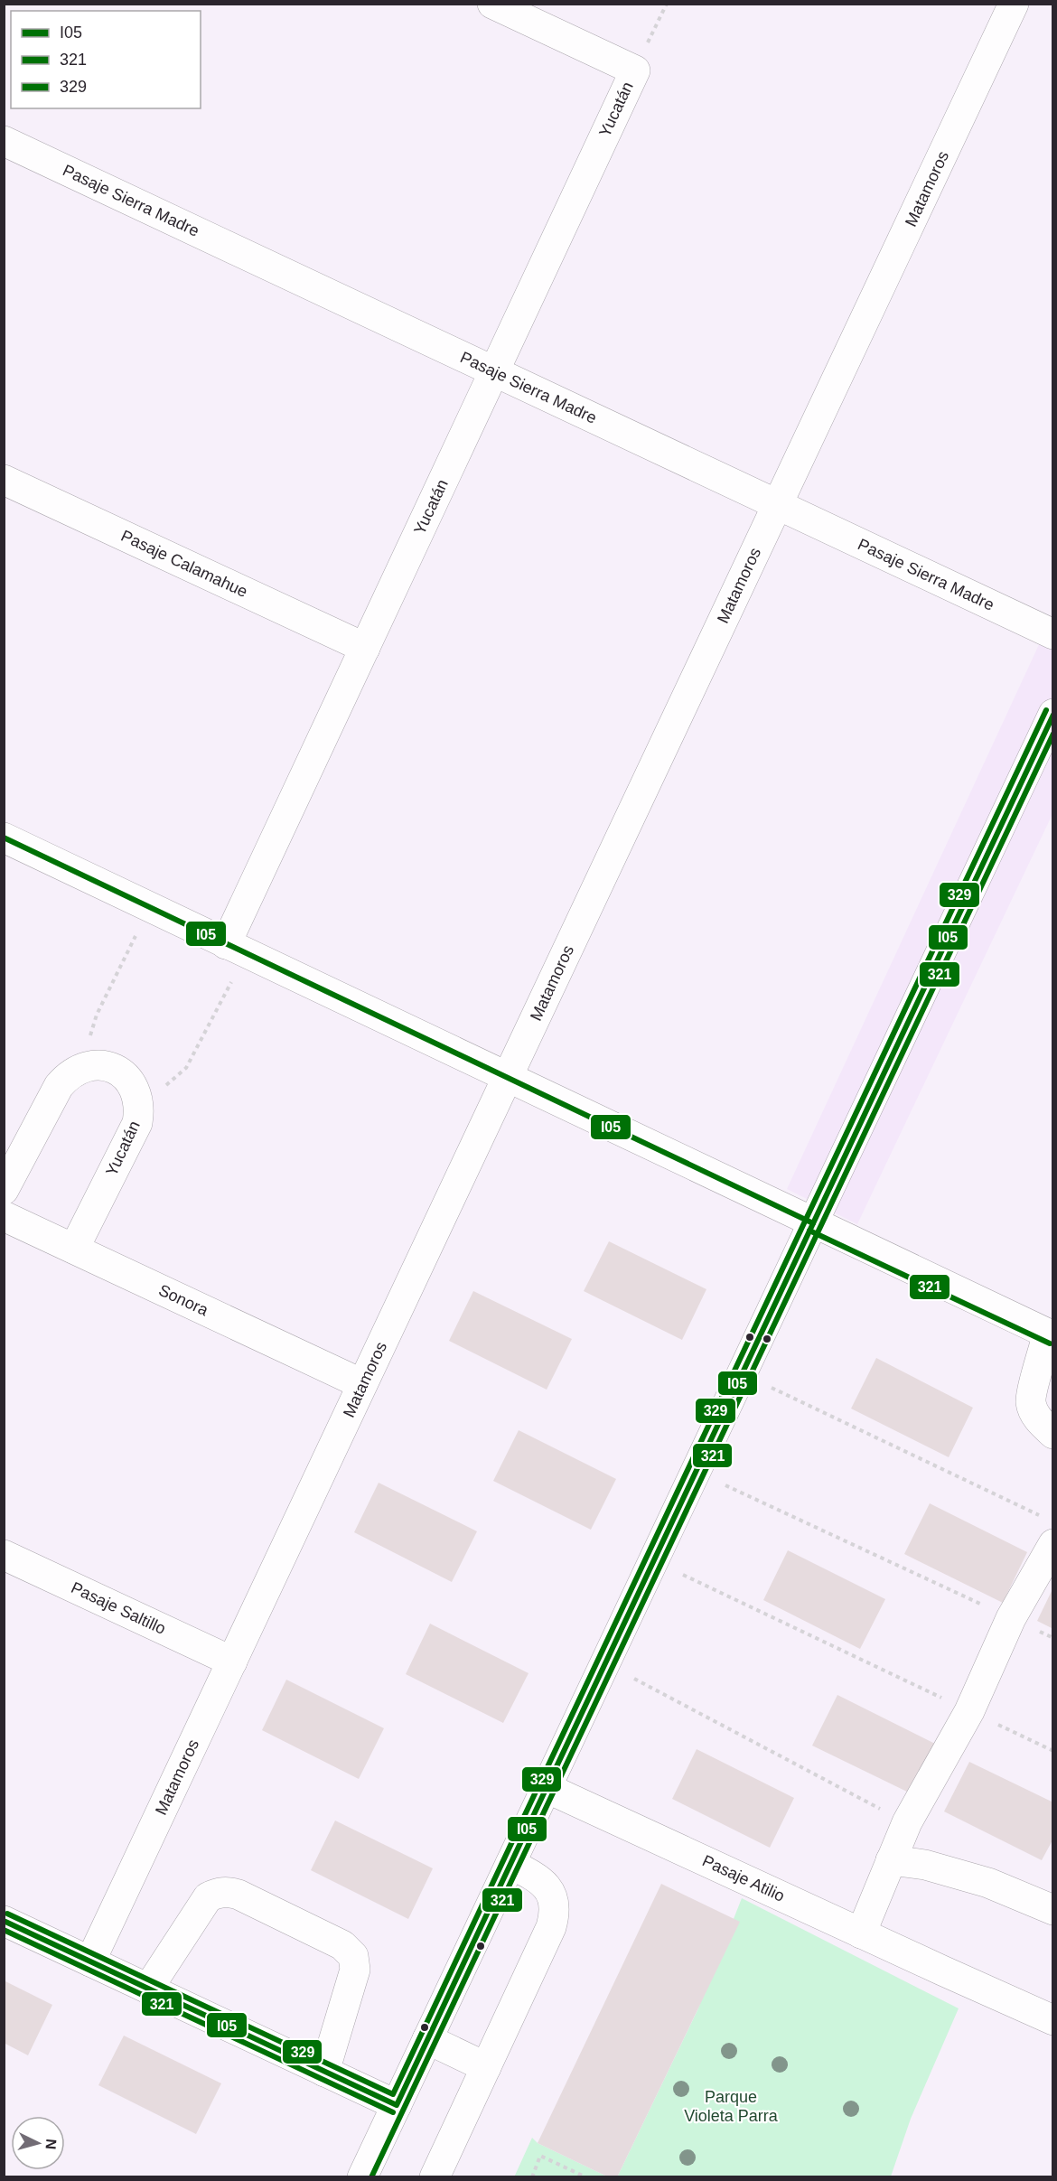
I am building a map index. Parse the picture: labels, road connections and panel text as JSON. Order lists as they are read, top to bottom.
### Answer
{
  "streets": {
    "street": [
      "Yucatán",
      "Matamoros",
      "Pasaje Sierra Madre",
      "Pasaje Calamahue",
      "Sonora",
      "Pasaje Saltillo",
      "Pasaje Atilio"
    ]
  },
  "crossings": [
    ["Yucatán", "Pasaje Sierra Madre"],
    ["Yucatán", "Pasaje Calamahue"],
    ["Yucatán", "Sonora"],
    ["Matamoros", "Pasaje Sierra Madre"],
    ["Matamoros", "Sonora"],
    ["Matamoros", "Pasaje Saltillo"]
  ],
  "parks": ["Parque Violeta Parra"],
  "lines": ["transit line 329", "transit line I05", "transit line 321"],
  "legend": ["I05", "321", "329"],
  "north": "right"
}
